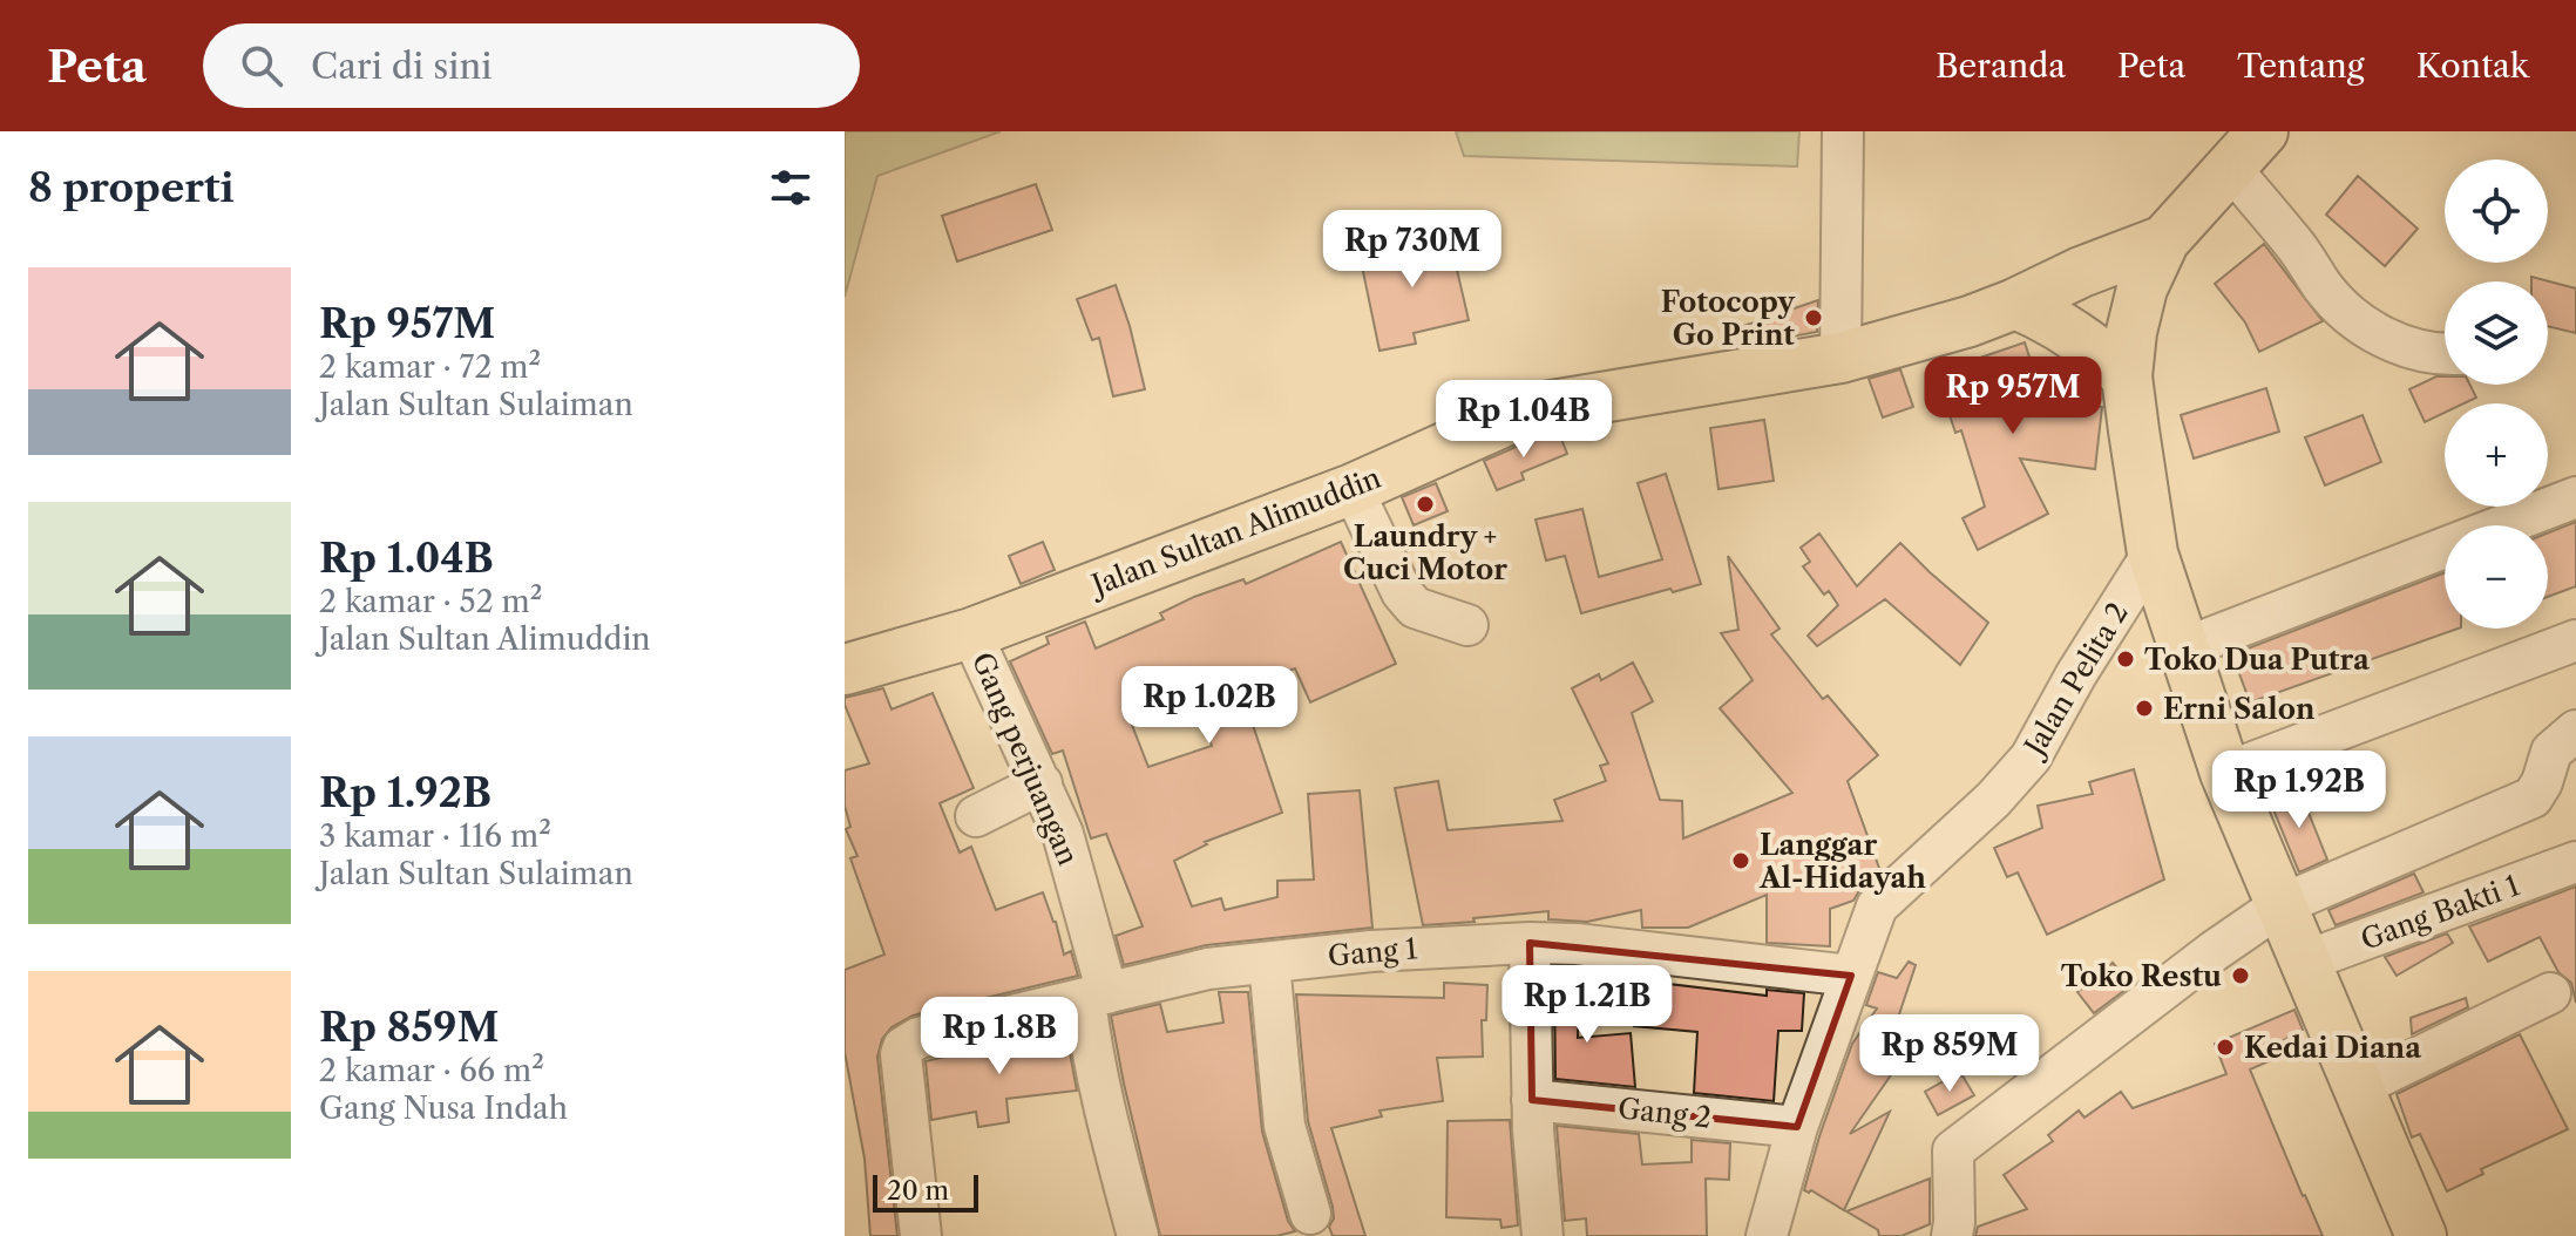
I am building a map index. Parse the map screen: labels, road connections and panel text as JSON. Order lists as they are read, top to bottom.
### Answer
{
  "streets": {
    "main road": ["Jalan Sultan Alimuddin"],
    "street": [
      "Jalan Pelita 2",
      "Gang perjuangan",
      "Gang Bakti 1",
      "Gang 1",
      "Gang 2"
    ]
  },
  "crossings": [
    ["Jalan Sultan Alimuddin", "Gang perjuangan"],
    ["Jalan Pelita 2", "Gang 1"],
    ["Jalan Pelita 2", "Gang 2"],
    ["Gang perjuangan", "Gang 1"]
  ],
  "places": [
    "Fotocopy Go Print",
    "Laundry + Cuci Motor",
    "Toko Dua Putra",
    "Erni Salon",
    "Langgar Al-Hidayah",
    "Toko Restu",
    "Kedai Diana"
  ],
  "scale_bar": "20 m",
  "page": {
    "header": "Peta",
    "search": "Cari di sini",
    "nav": [
      "Beranda",
      "Peta",
      "Tentang",
      "Kontak"
    ],
    "heading": "8 properti",
    "map_buttons": ["+", "−"],
    "price": [
      "Rp 730M",
      "Rp 957M",
      "Rp 1.04B",
      "Rp 1.02B",
      "Rp 1.92B",
      "Rp 1.21B",
      "Rp 1.8B",
      "Rp 859M"
    ],
    "list": [
      {
        "name": "Rp 957M",
        "note": "2 kamar · 72 m² · Jalan Sultan Sulaiman"
      },
      {
        "name": "Rp 1.04B",
        "note": "2 kamar · 52 m² · Jalan Sultan Alimuddin"
      },
      {
        "name": "Rp 1.92B",
        "note": "3 kamar · 116 m² · Jalan Sultan Sulaiman"
      },
      {
        "name": "Rp 859M",
        "note": "2 kamar · 66 m² · Gang Nusa Indah"
      }
    ],
    "scale": "20 m"
  }
}
